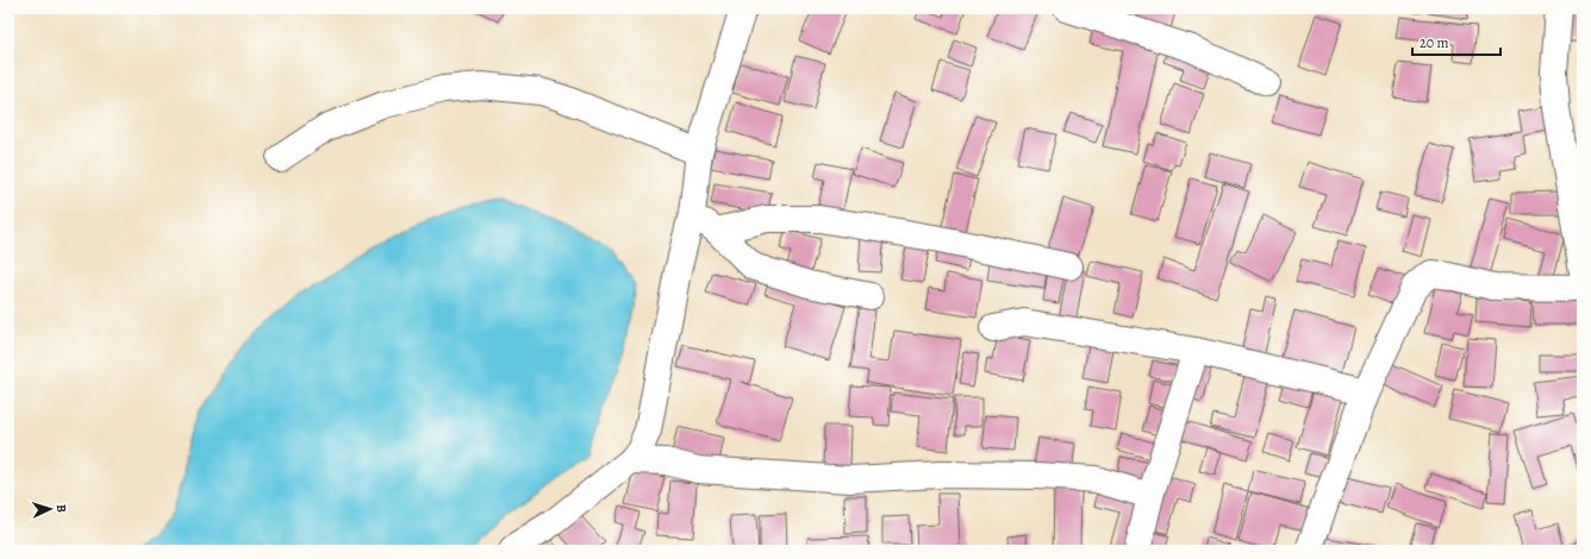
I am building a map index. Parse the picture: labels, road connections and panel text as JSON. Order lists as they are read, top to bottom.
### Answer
{
  "scale_bar": "20 m",
  "north": "right"
}
